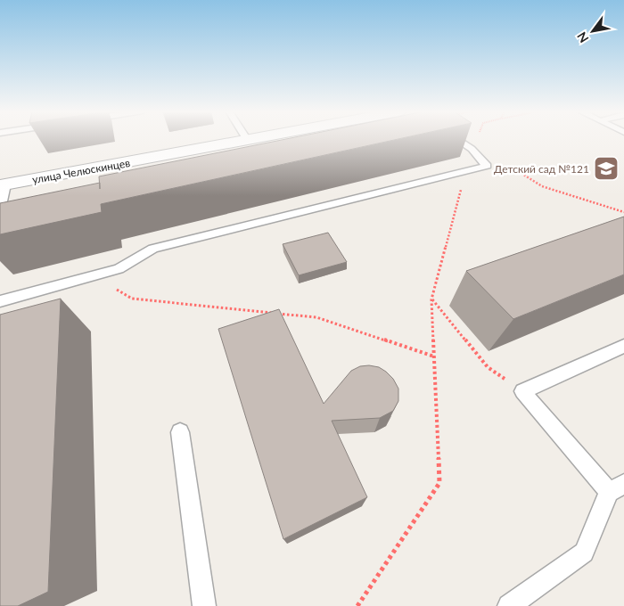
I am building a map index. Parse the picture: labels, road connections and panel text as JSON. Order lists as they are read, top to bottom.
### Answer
{
  "streets": {
    "street": ["улица Челюскинцев"]
  },
  "places": {
    "school or university": ["Детский сад №121"]
  },
  "north": "bottom left"
}
